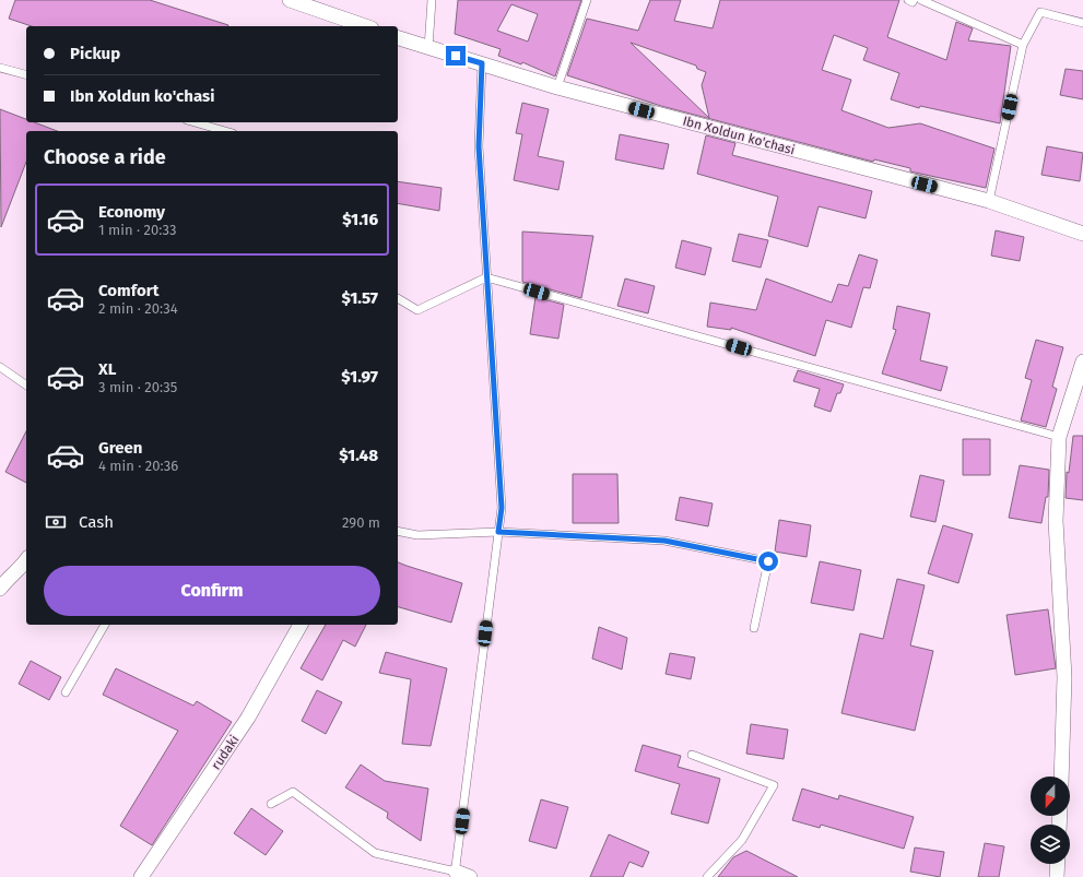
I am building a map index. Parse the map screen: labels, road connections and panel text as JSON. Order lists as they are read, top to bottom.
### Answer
{
  "streets": {
    "street": ["Ibn Xoldun ko'chasi", "rudaki"]
  },
  "north": "bottom",
  "page": {
    "banner": ["Pickup", "Ibn Xoldun ko'chasi"],
    "heading": "Choose a ride",
    "list": [
      {
        "name": "Economy",
        "note": "1 min · 20:33",
        "value": "$1.16"
      },
      {
        "name": "Comfort",
        "note": "2 min · 20:34",
        "value": "$1.57"
      },
      {
        "name": "XL",
        "note": "3 min · 20:35",
        "value": "$1.97"
      },
      {
        "name": "Green",
        "note": "4 min · 20:36",
        "value": "$1.48"
      }
    ],
    "pay": ["Cash", "290 m"],
    "buttons": "Confirm"
  }
}
